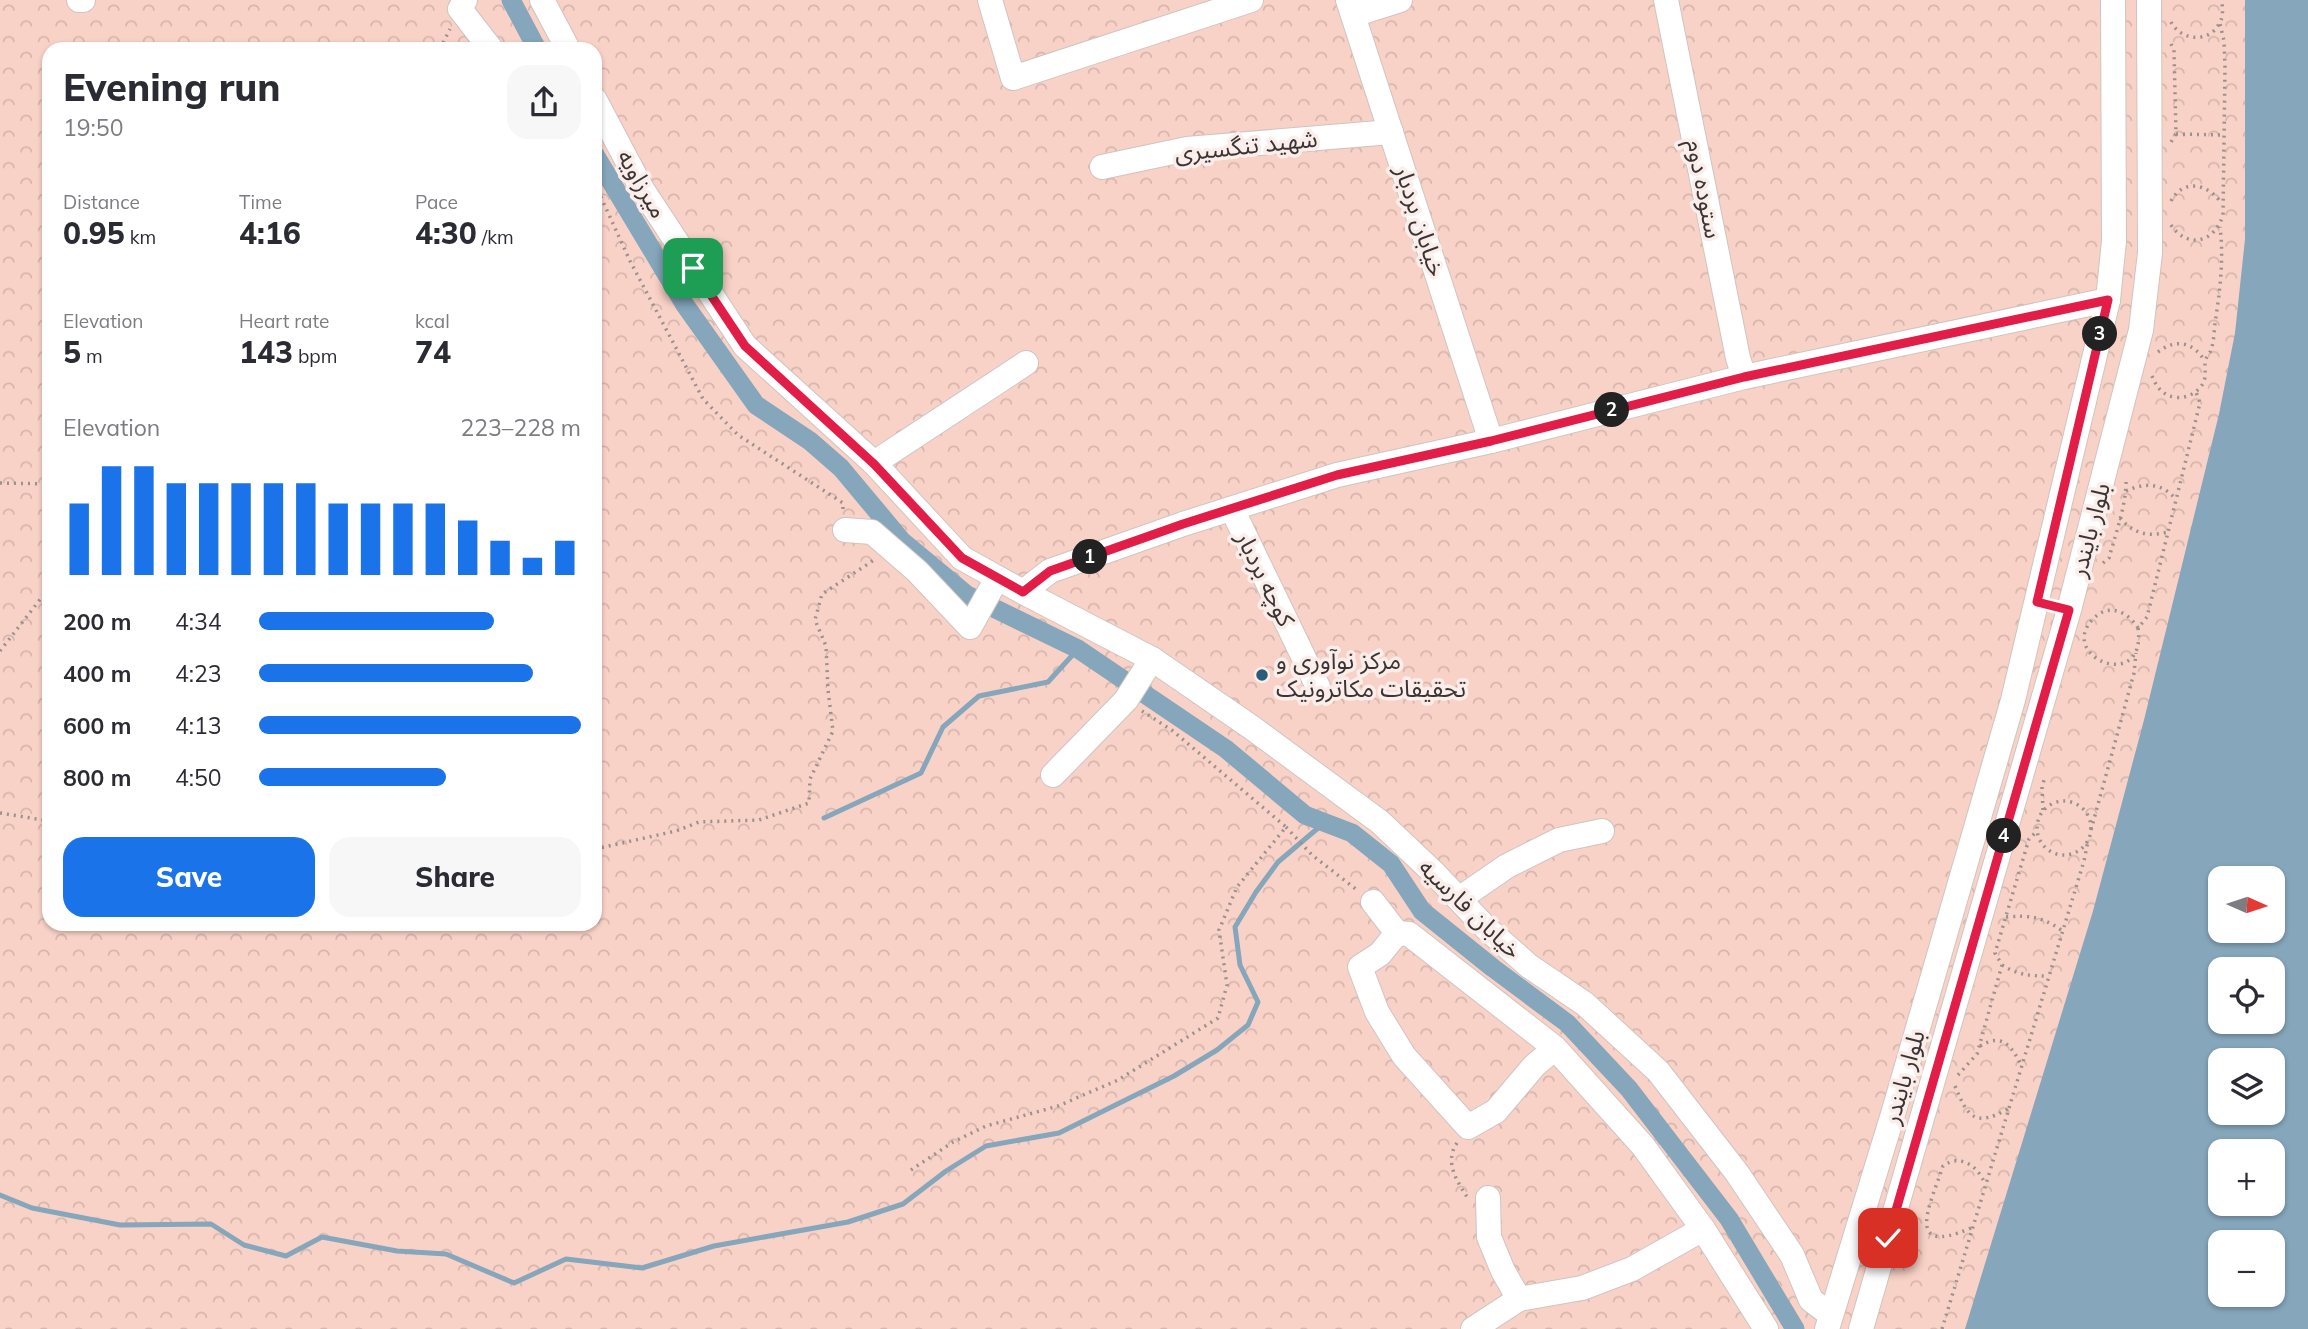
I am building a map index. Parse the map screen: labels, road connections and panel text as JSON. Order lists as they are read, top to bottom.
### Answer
{
  "streets": {
    "street": [
      "شهید تنگسیری",
      "میرزاویه",
      "ستوده دوم",
      "خیابان بردبار",
      "بلوار بایندر",
      "کوچه بردبار",
      "خیابان فارسیه"
    ]
  },
  "crossings": [
    ["شهید تنگسیری", "خیابان بردبار"],
    ["میرزاویه", "خیابان فارسیه"],
    ["بلوار بایندر", "خیابان فارسیه"]
  ],
  "places": ["مرکز نوآوری و تحقیقات مکاترونیک"],
  "north": "right",
  "page": {
    "heading": ["Evening run", "19:50"],
    "stats": [
      ["Distance", "0.95 km"],
      ["Time", "4:16"],
      ["Pace", "4:30 /km"],
      ["Elevation", "5 m"],
      ["Heart rate", "143 bpm"],
      ["kcal", "74"]
    ],
    "pins": [
      "3",
      "2",
      "1",
      "4"
    ],
    "chart": ["Elevation", "223–228 m"],
    "list": [
      {
        "name": "200 m",
        "note": "4:34"
      },
      {
        "name": "400 m",
        "note": "4:23"
      },
      {
        "name": "600 m",
        "note": "4:13"
      },
      {
        "name": "800 m",
        "note": "4:50"
      }
    ],
    "buttons": ["Save", "Share"],
    "map_buttons": ["+", "−"]
  }
}
